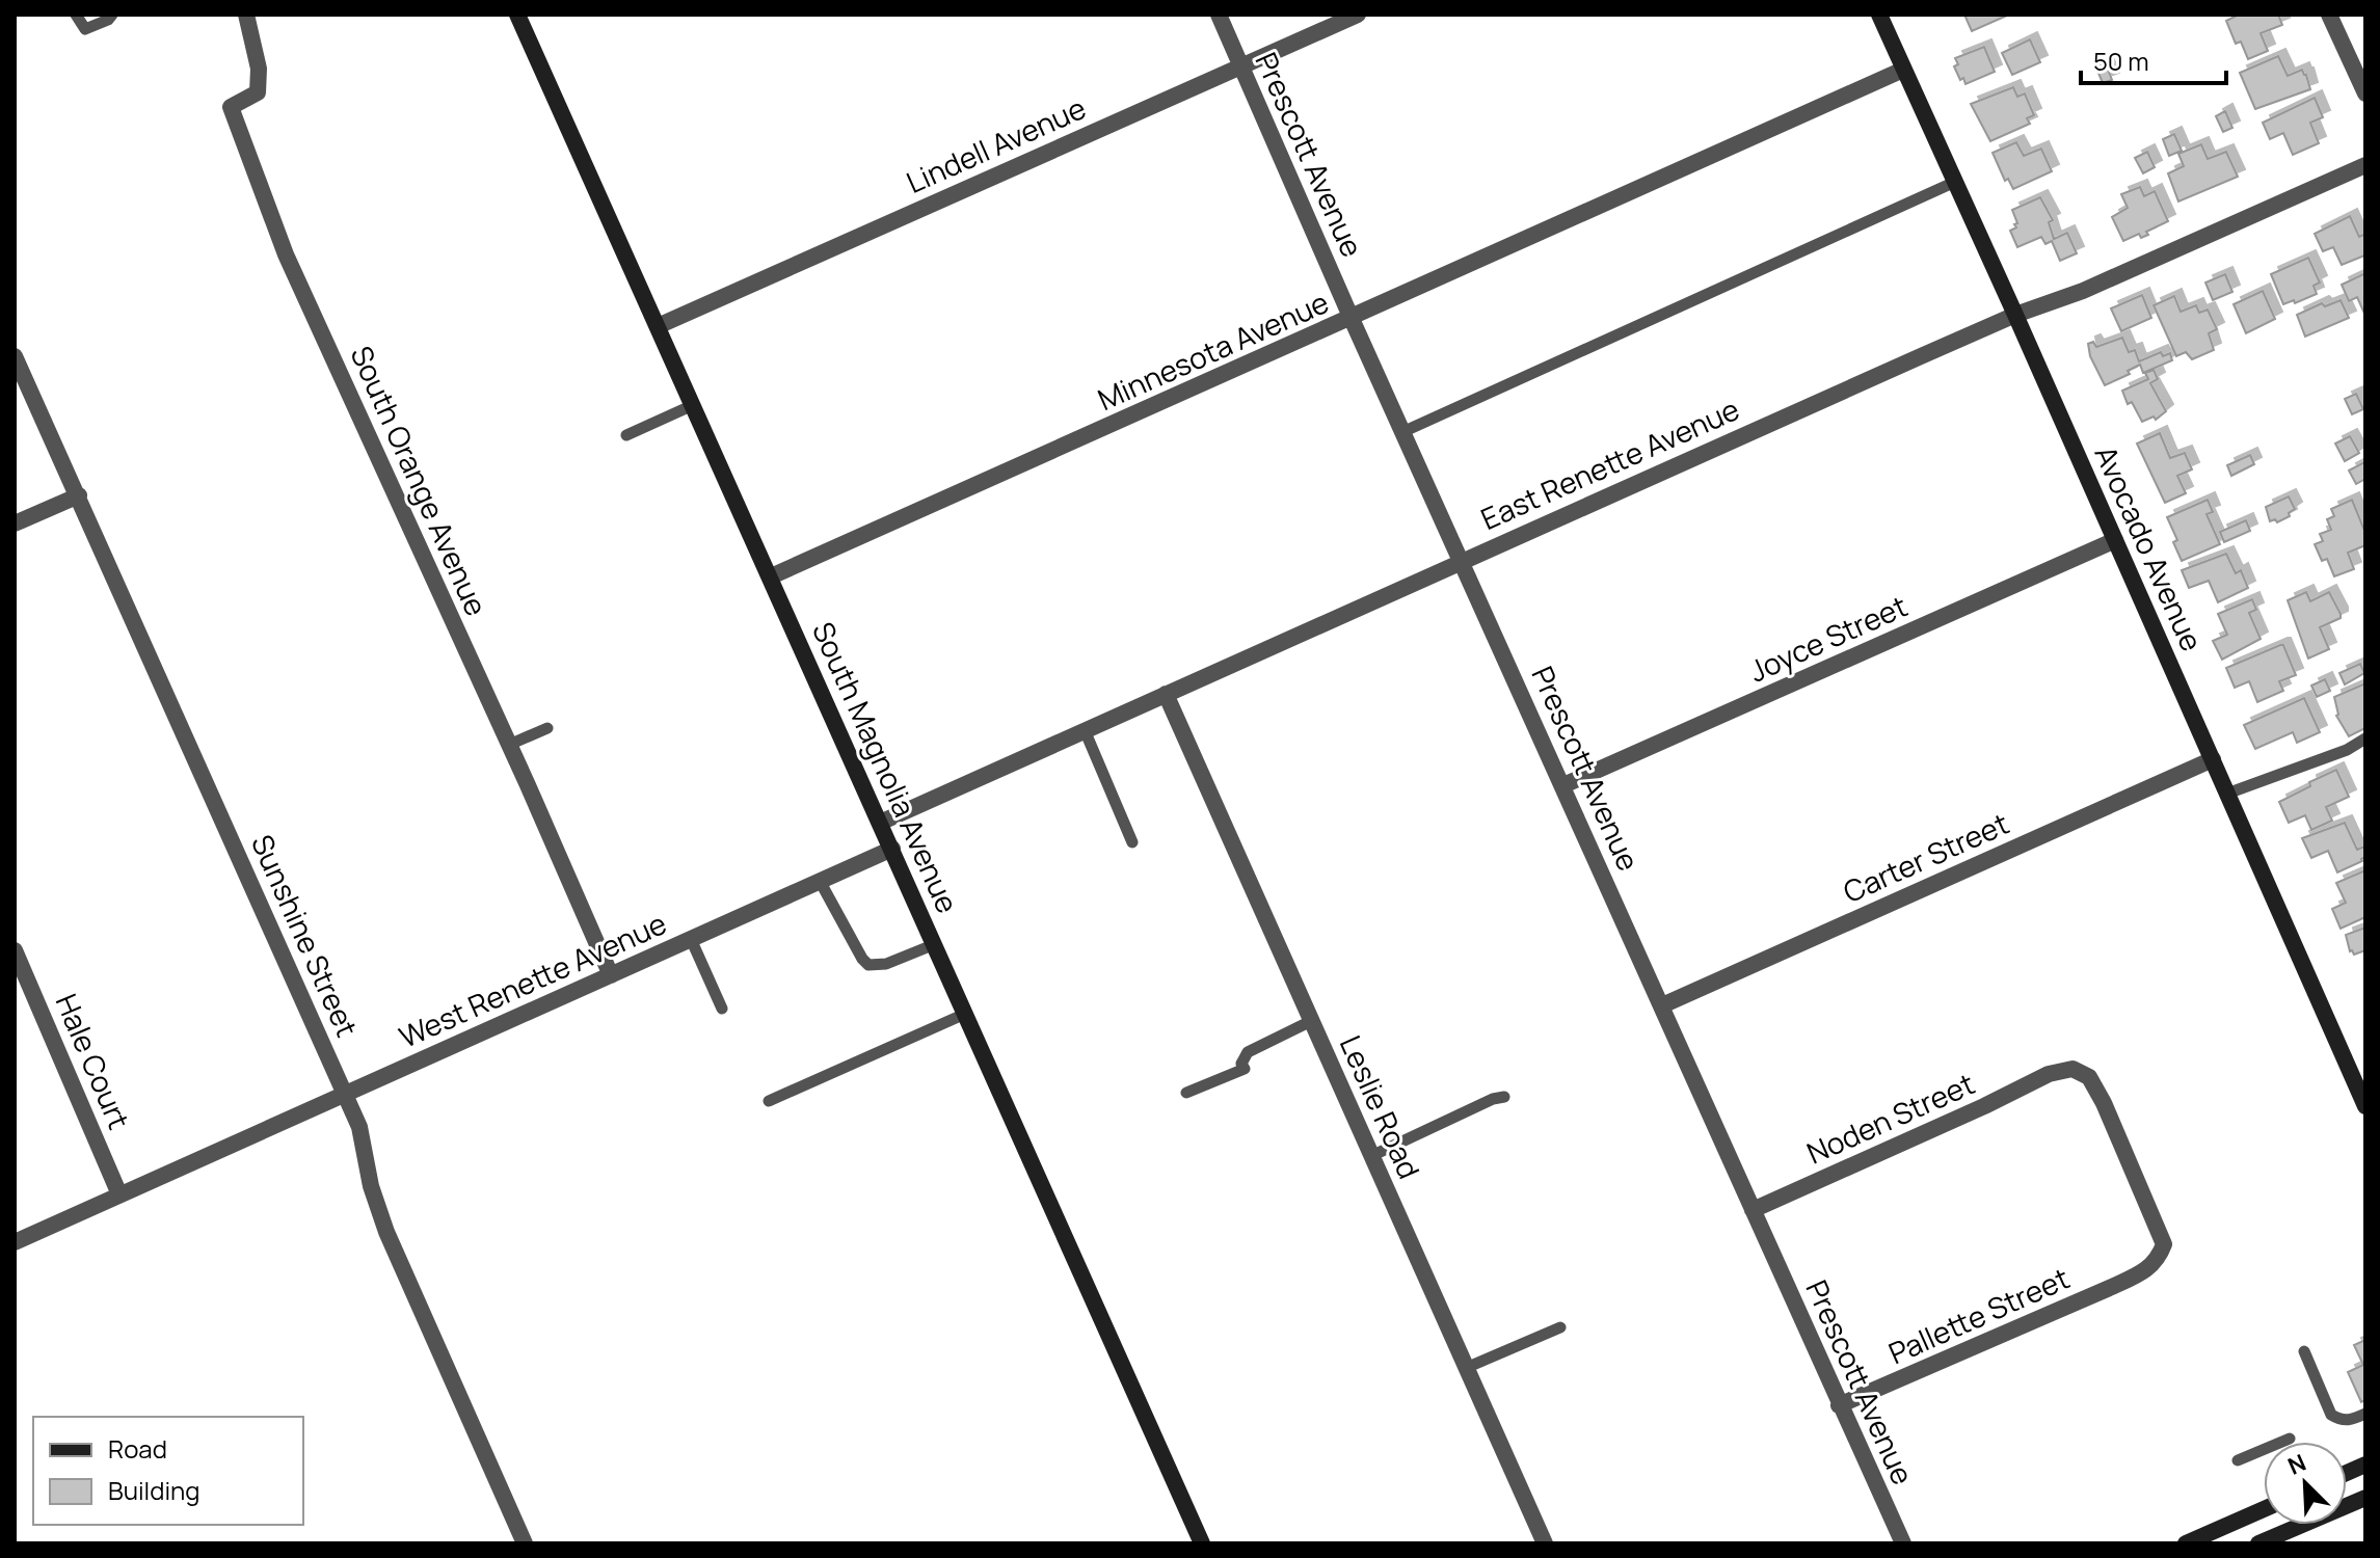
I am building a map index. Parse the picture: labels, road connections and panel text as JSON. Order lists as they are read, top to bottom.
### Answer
{
  "streets": {
    "main road": ["Avocado Avenue", "South Magnolia Avenue"],
    "street": [
      "Lindell Avenue",
      "Prescott Avenue",
      "Minnesota Avenue",
      "East Renette Avenue",
      "South Orange Avenue",
      "Joyce Street",
      "Carter Street",
      "Sunshine Street",
      "West Renette Avenue",
      "Hale Court",
      "Leslie Road",
      "Noden Street",
      "Pallette Street"
    ]
  },
  "crossings": [
    ["Lindell Avenue", "Prescott Avenue"],
    ["Lindell Avenue", "South Magnolia Avenue"],
    ["Prescott Avenue", "Minnesota Avenue"],
    ["Prescott Avenue", "East Renette Avenue"],
    ["Prescott Avenue", "Joyce Street"],
    ["Prescott Avenue", "Carter Street"],
    ["Prescott Avenue", "Noden Street"],
    ["Prescott Avenue", "Pallette Street"],
    ["Minnesota Avenue", "Avocado Avenue"],
    ["Minnesota Avenue", "South Magnolia Avenue"],
    ["East Renette Avenue", "Avocado Avenue"],
    ["East Renette Avenue", "South Magnolia Avenue"],
    ["East Renette Avenue", "Leslie Road"],
    ["South Orange Avenue", "West Renette Avenue"],
    ["Avocado Avenue", "Joyce Street"],
    ["Avocado Avenue", "Carter Street"],
    ["South Magnolia Avenue", "West Renette Avenue"],
    ["Sunshine Street", "West Renette Avenue"],
    ["West Renette Avenue", "Hale Court"],
    ["Noden Street", "Pallette Street"]
  ],
  "legend": ["Road", "Building"],
  "scale_bar": "50 m",
  "north": "top left"
}
